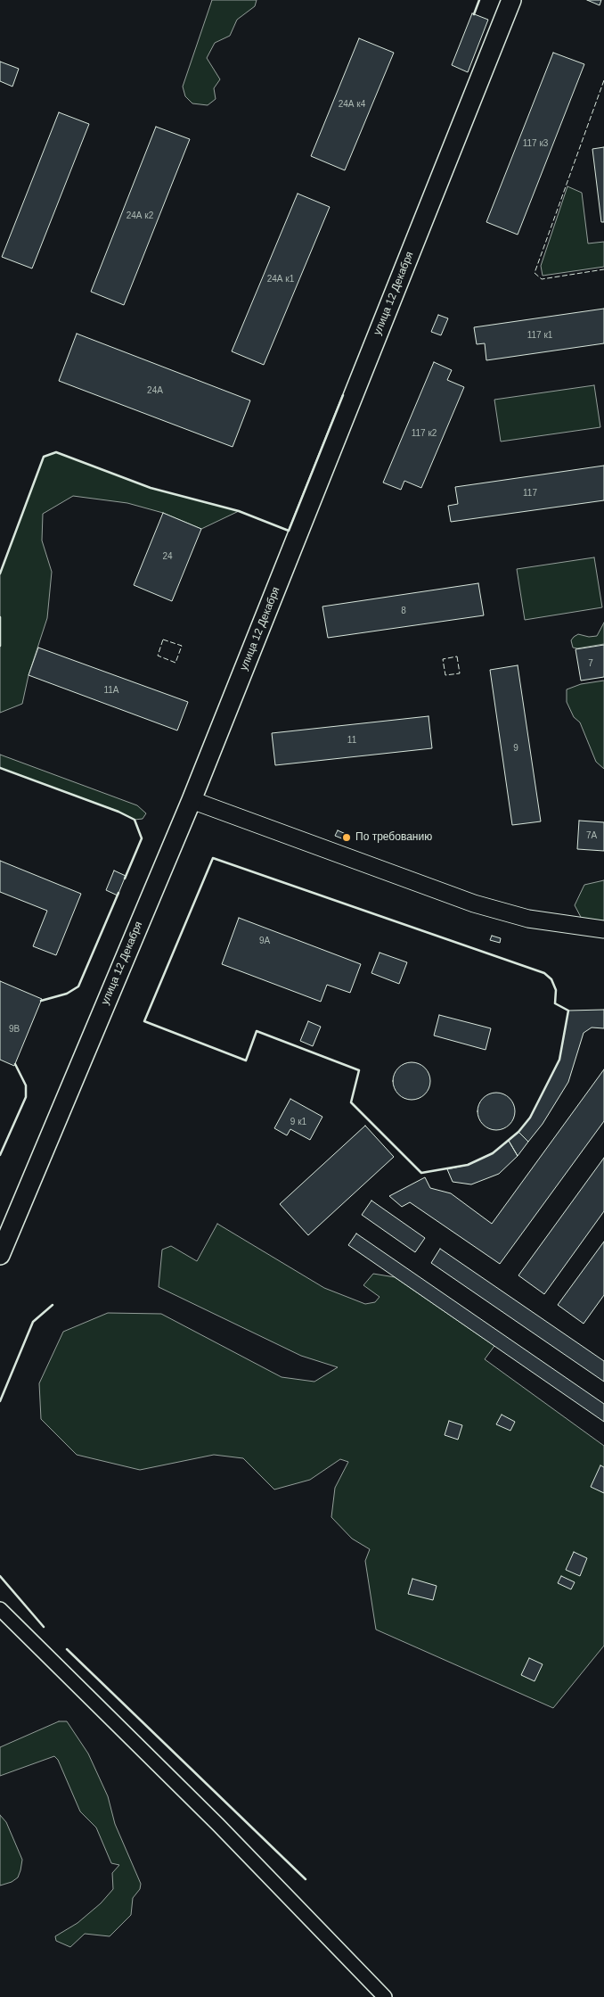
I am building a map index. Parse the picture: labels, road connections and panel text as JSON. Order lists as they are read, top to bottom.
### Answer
{
  "streets": {
    "main road": ["улица 12 Декабря"]
  },
  "places": ["По требованию"],
  "house_numbers": [
    "24А к4",
    "117 к3",
    "24А к2",
    "24А к1",
    "117 к1",
    "24А",
    "117 к2",
    "117",
    "24",
    "8",
    "7",
    "11А",
    "11",
    "9",
    "7А",
    "9А",
    "9В",
    "9 к1"
  ]
}
